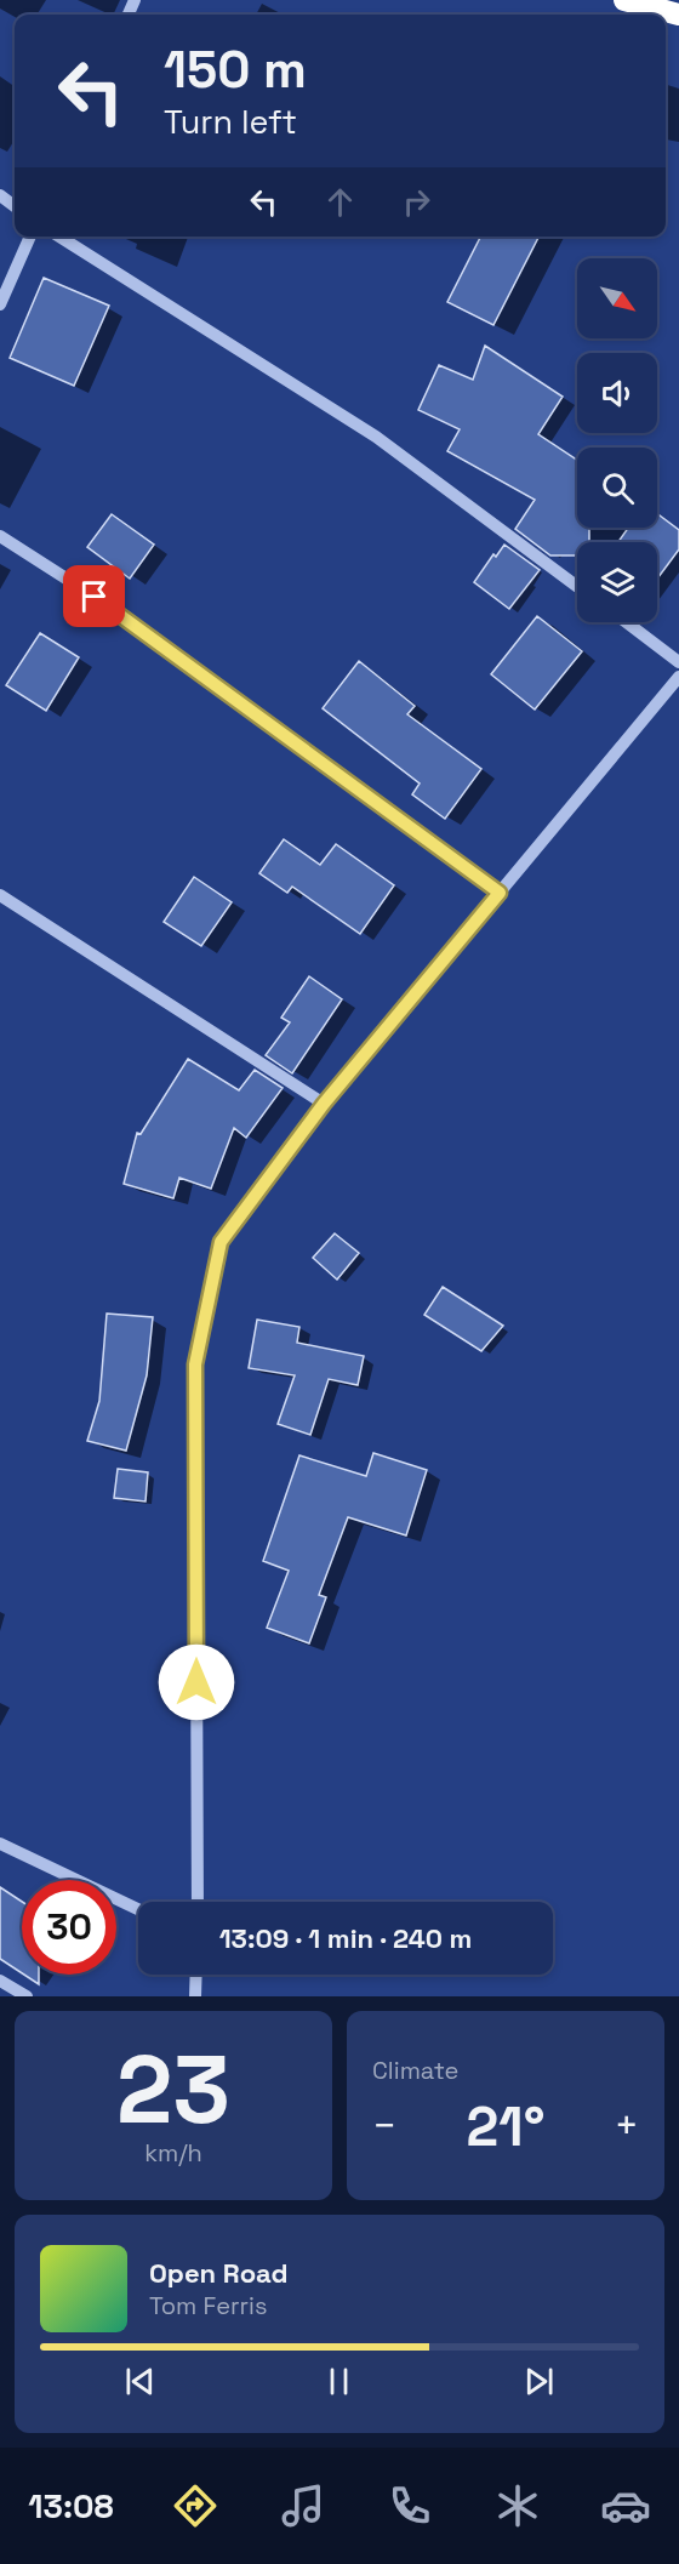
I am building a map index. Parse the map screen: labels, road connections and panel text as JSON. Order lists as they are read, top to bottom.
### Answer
{
  "north": "bottom right",
  "page": {
    "turn": ["150 m", "Turn left"],
    "limit": "30",
    "trip": "13:09 · 1 min · 240 m",
    "tile": [
      ["23", "km/h"],
      "Climate"
    ],
    "heat": ["−", "21°", "+"],
    "song": ["Open Road", "Tom Ferris"],
    "tabs": "13:08"
  }
}
